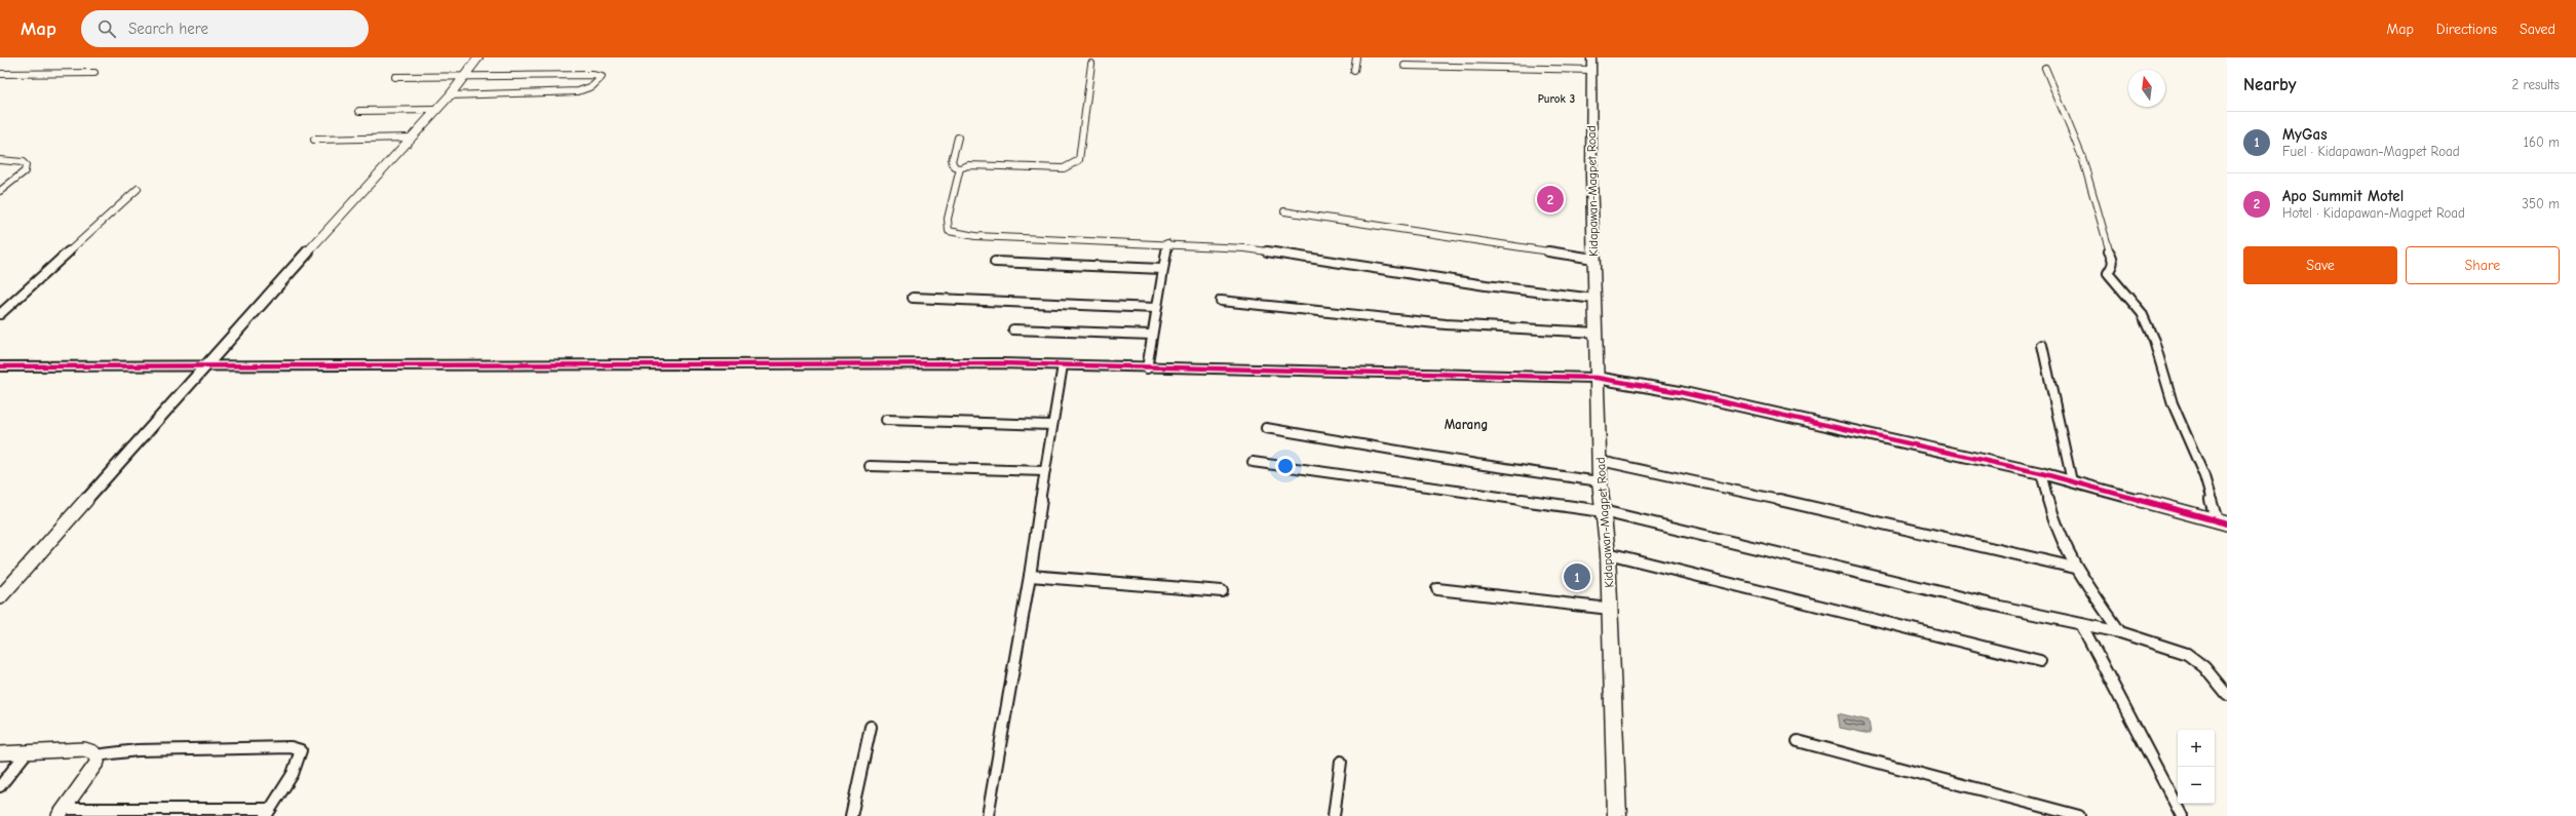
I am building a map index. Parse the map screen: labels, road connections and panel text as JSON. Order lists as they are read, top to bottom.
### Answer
{
  "streets": {
    "main road": ["Kidapawan-Magpet Road"]
  },
  "districts": ["Purok 3", "Marang"],
  "north": "top",
  "page": {
    "header": "Map",
    "search": "Search here",
    "nav": ["Map", "Directions", "Saved"],
    "heading": ["Nearby", "2 results"],
    "list": [
      {
        "mark": "1",
        "name": "MyGas",
        "note": "Fuel · Kidapawan-Magpet Road",
        "value": "160 m"
      },
      {
        "mark": "2",
        "name": "Apo Summit Motel",
        "note": "Hotel · Kidapawan-Magpet Road",
        "value": "350 m"
      }
    ],
    "pins": ["2", "1"],
    "buttons": ["Save", "Share"],
    "map_buttons": ["+", "−"]
  }
}
